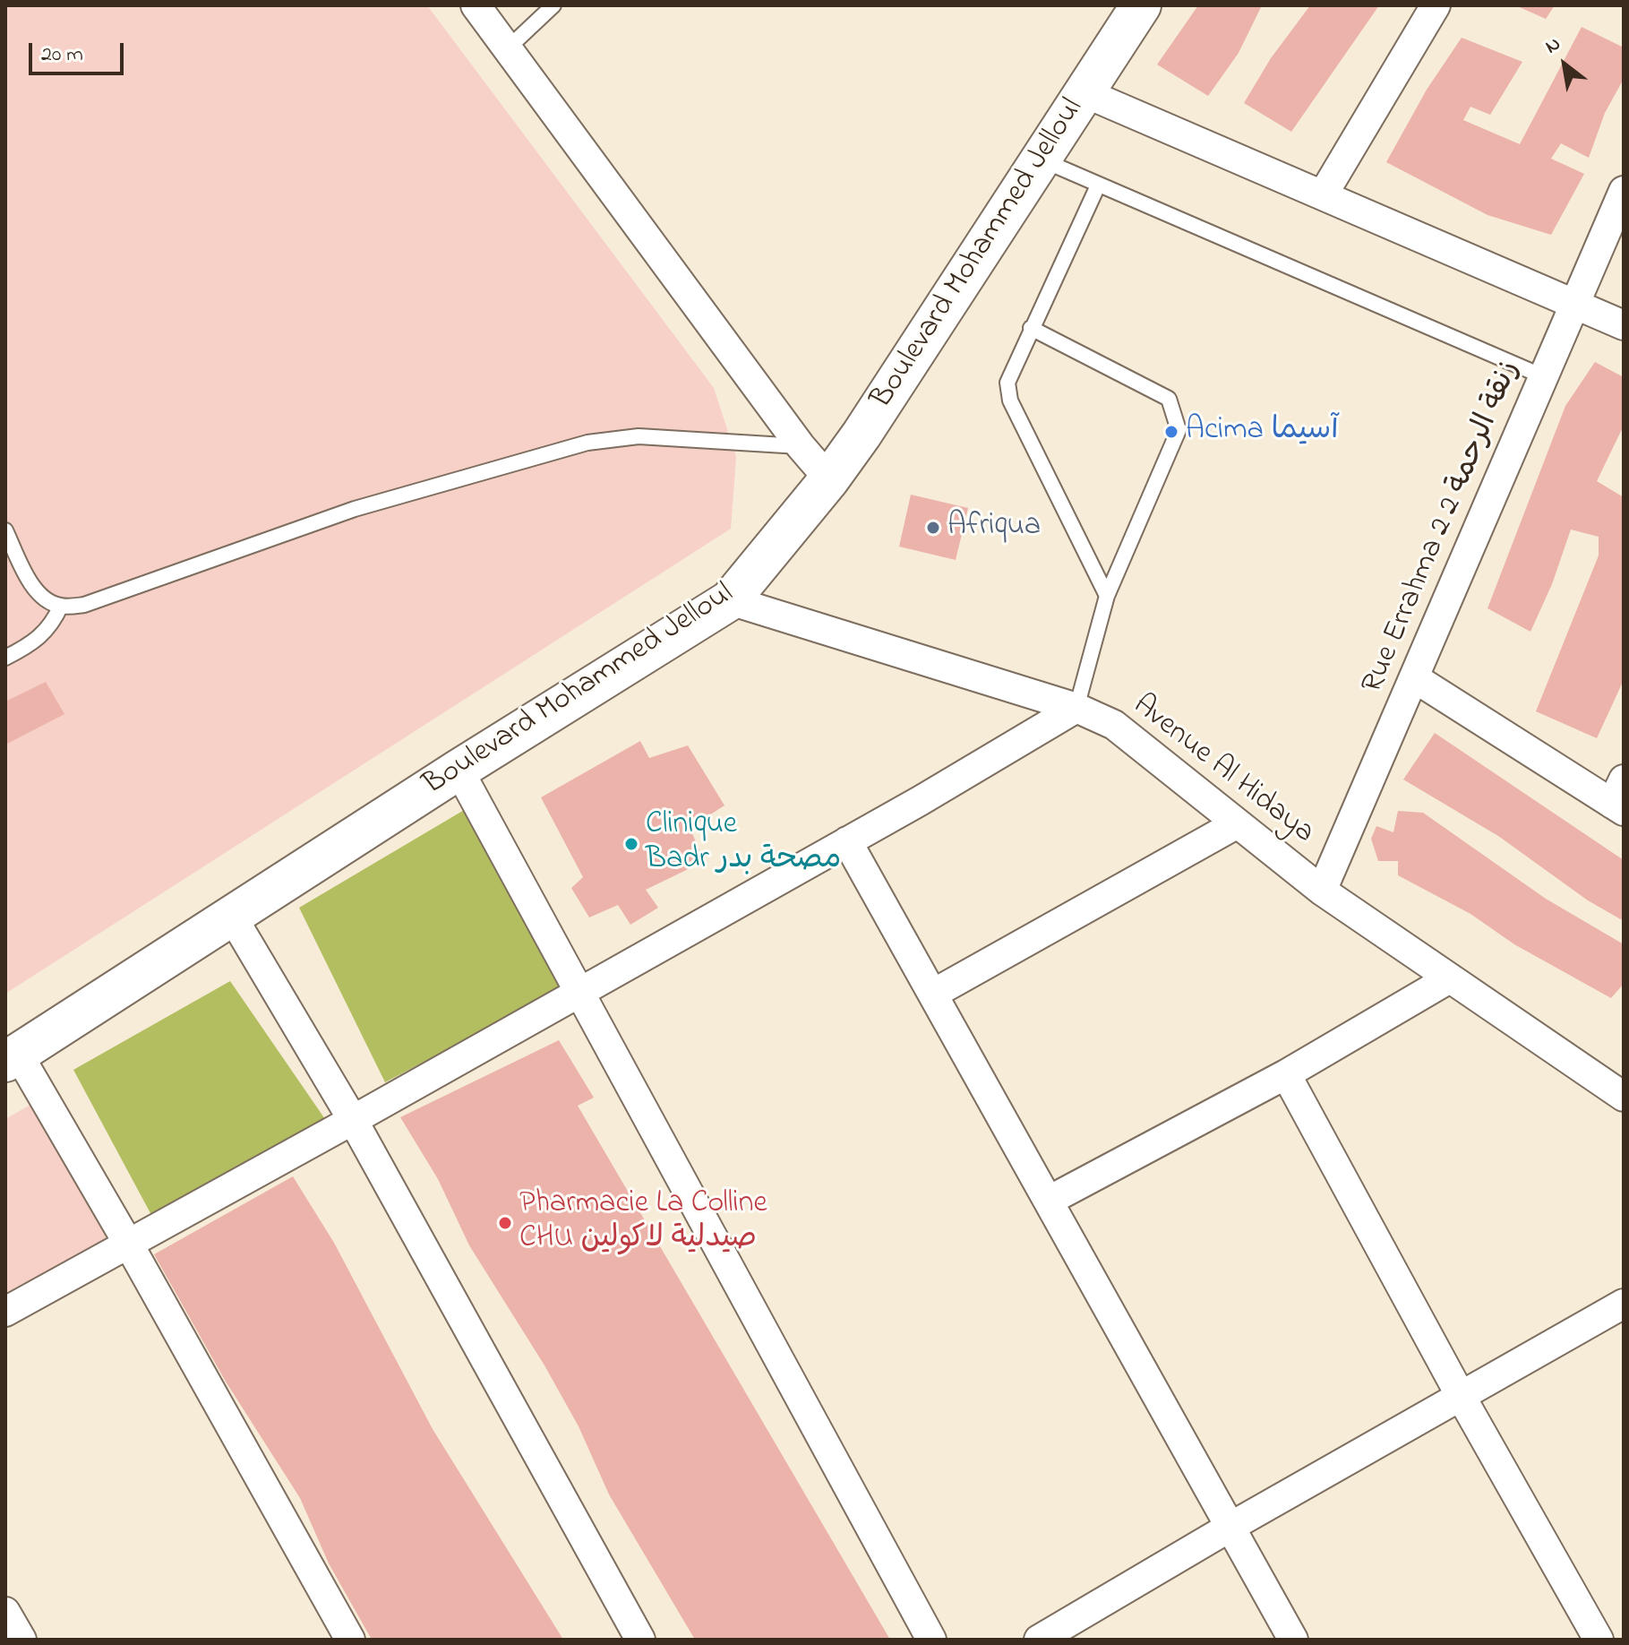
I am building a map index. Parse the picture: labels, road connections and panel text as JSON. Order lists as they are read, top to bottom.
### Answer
{
  "streets": {
    "street": ["Boulevard Mohammed Jelloul", "Rue Errahma 2 2 زنقة الرحمة", "Avenue Al Hidaya"]
  },
  "crossings": [
    ["Boulevard Mohammed Jelloul", "Avenue Al Hidaya"],
    ["Rue Errahma 2 2 زنقة الرحمة", "Avenue Al Hidaya"]
  ],
  "places": [
    "Acima آسيما",
    "Afriqua",
    "Clinique Badr مصحة بدر",
    "Pharmacie La Colline CHU صيدلية لاكولين"
  ],
  "scale_bar": "20 m",
  "north": "top left"
}
